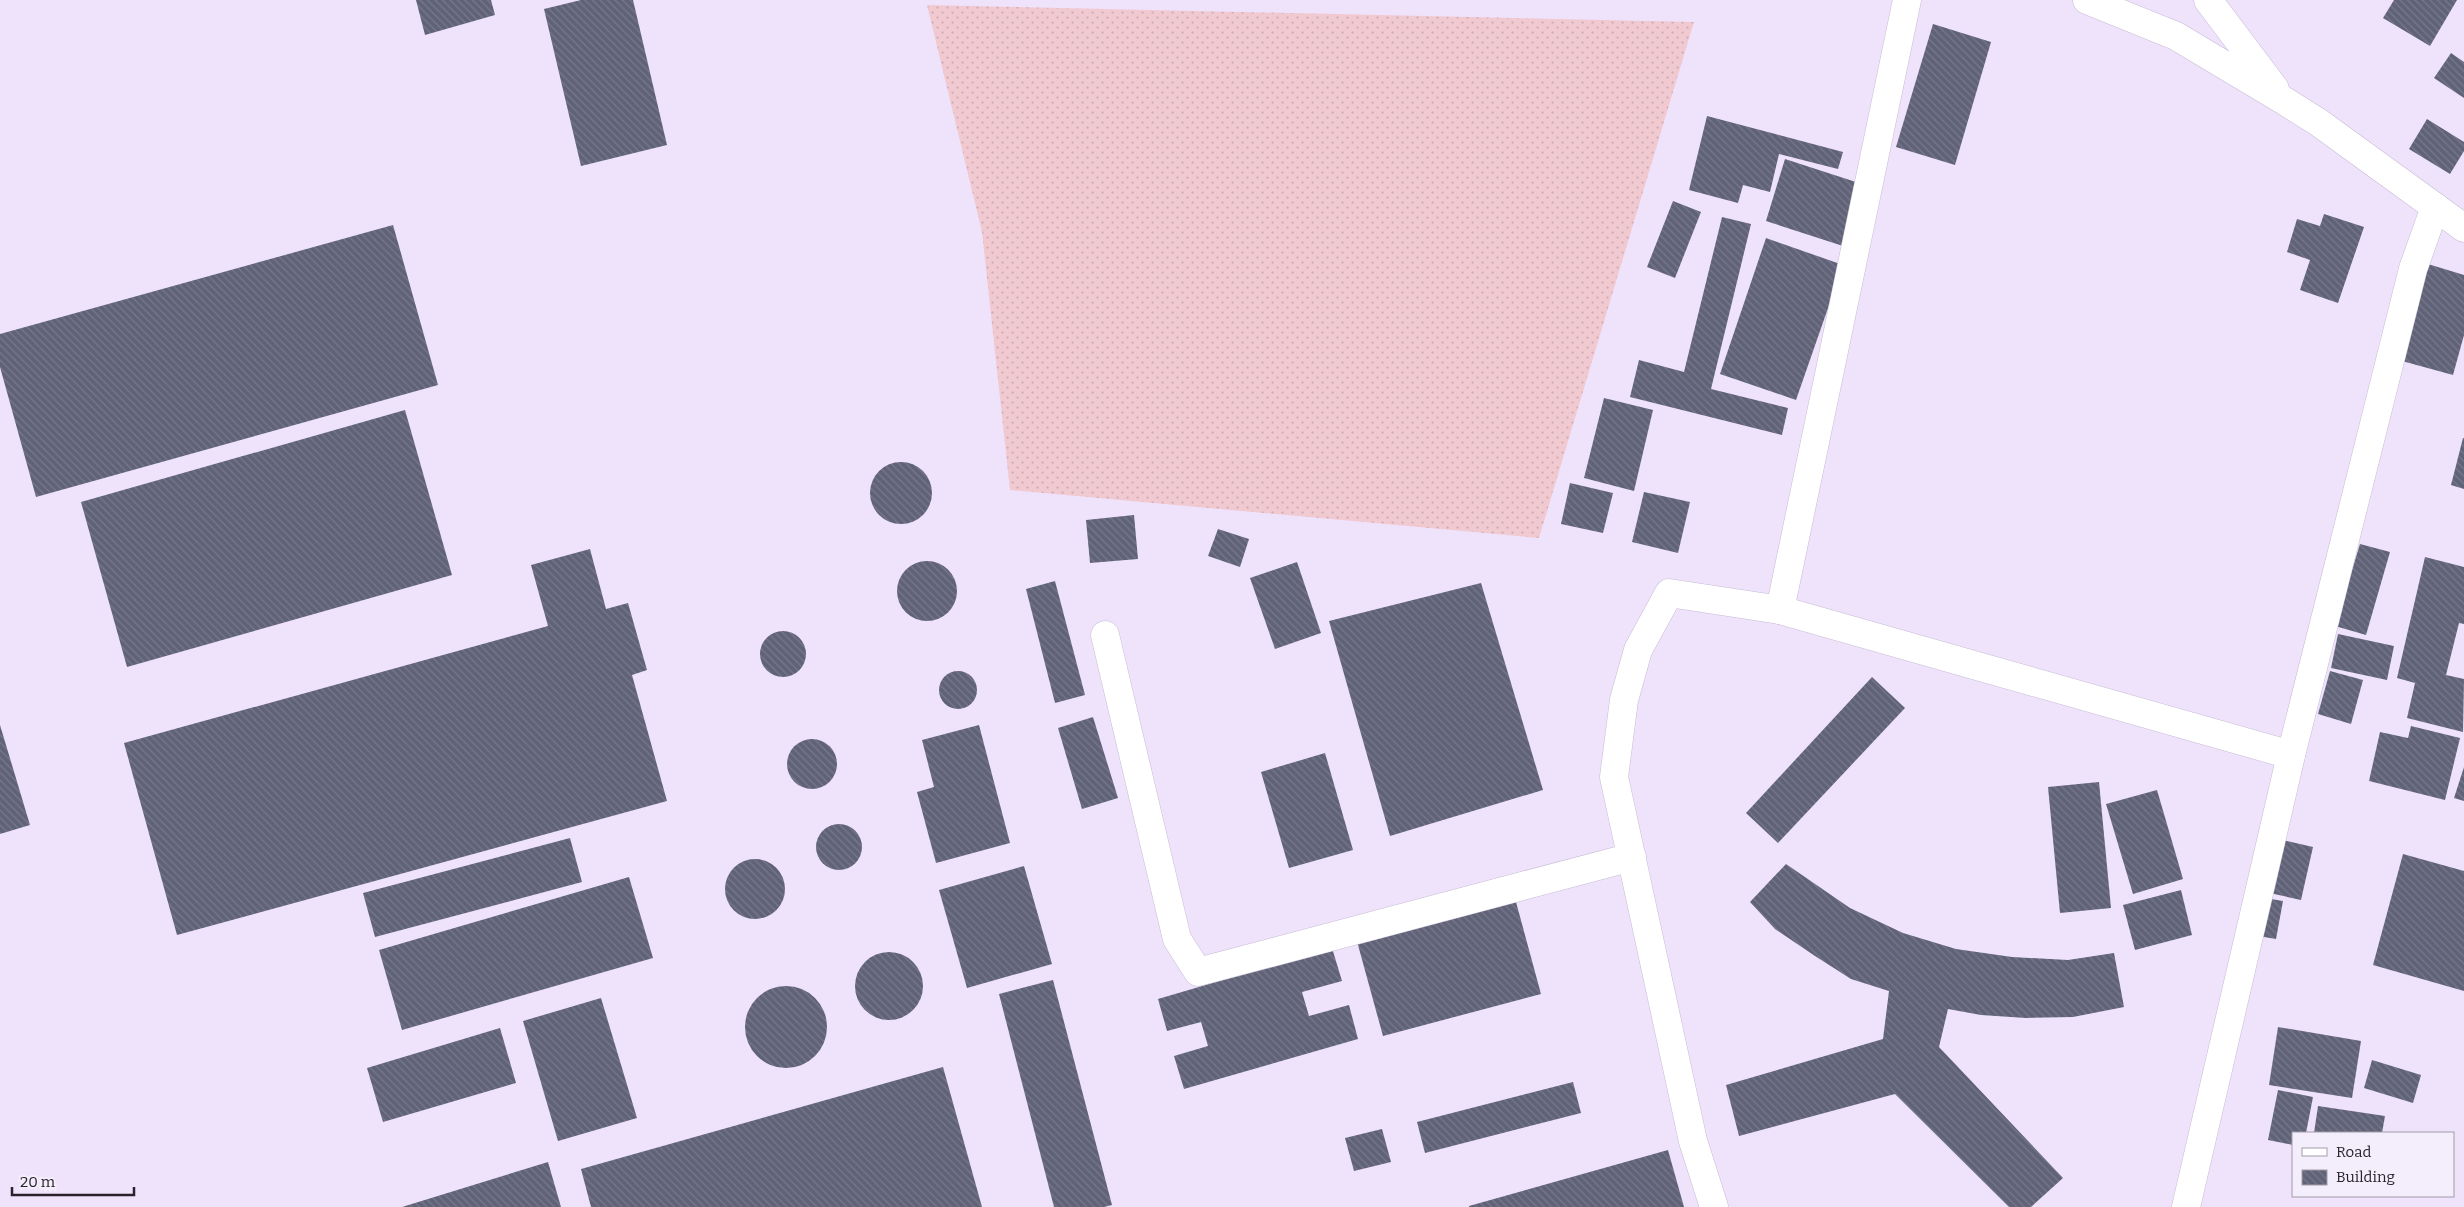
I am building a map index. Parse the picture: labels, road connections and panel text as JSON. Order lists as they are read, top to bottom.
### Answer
{
  "legend": ["Road", "Building"],
  "scale_bar": "20 m"
}
